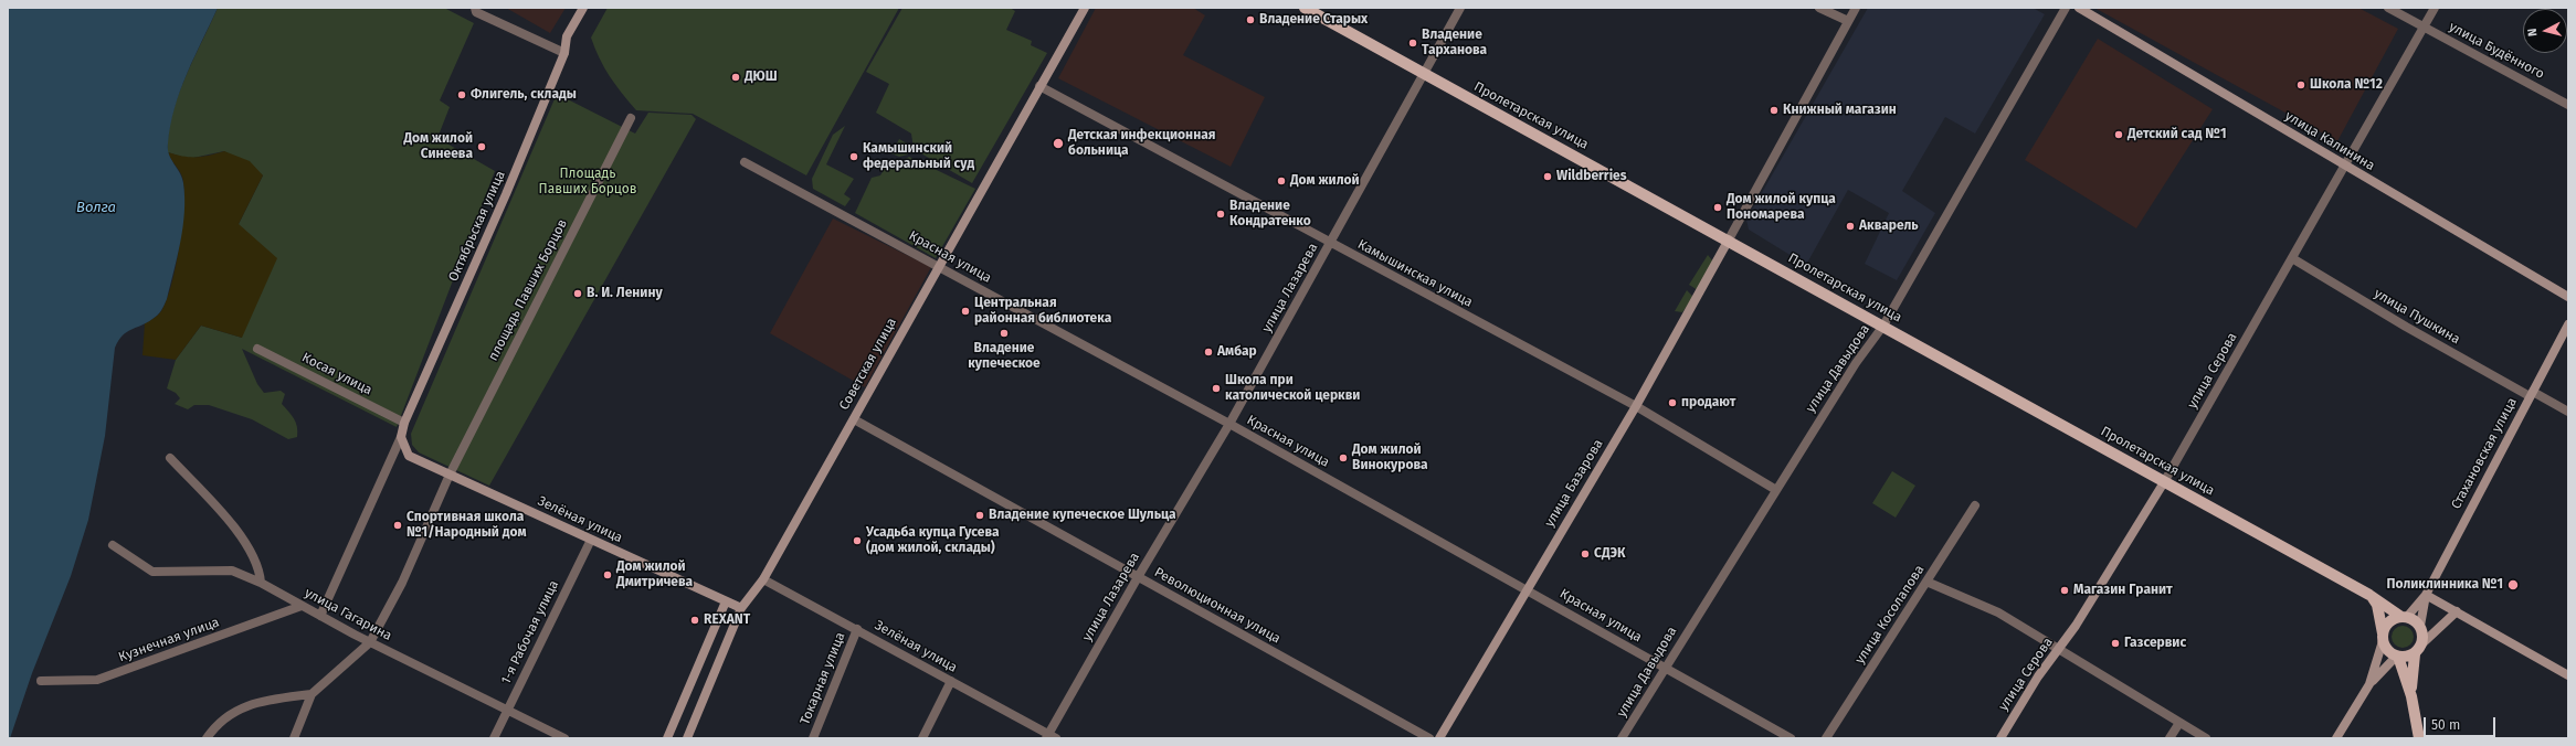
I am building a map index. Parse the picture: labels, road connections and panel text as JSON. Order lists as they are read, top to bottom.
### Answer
{
  "streets": {
    "main road": ["Пролетарская улица"],
    "street": [
      "улица Будённого",
      "улица Калинина",
      "Октябрьская улица",
      "Красная улица",
      "Камышинская улица",
      "улица Лазарева",
      "площадь Павших Борцов",
      "улица Пушкина",
      "Советская улица",
      "улица Давыдова",
      "улица Серова",
      "Косая улица",
      "Стахановская улица",
      "улица Базарова",
      "Зелёная улица",
      "Революционная улица",
      "улица Гагарина",
      "улица Косолапова",
      "1-я Рабочая улица",
      "Кузнечная улица",
      "Токарная улица"
    ]
  },
  "crossings": [
    ["улица Будённого", "улица Серова"],
    ["Пролетарская улица", "улица Лазарева"],
    ["Пролетарская улица", "улица Давыдова"],
    ["Пролетарская улица", "улица Серова"],
    ["Пролетарская улица", "Стахановская улица"],
    ["Пролетарская улица", "улица Базарова"],
    ["улица Калинина", "улица Серова"],
    ["Октябрьская улица", "Косая улица"],
    ["Октябрьская улица", "Зелёная улица"],
    ["Красная улица", "улица Лазарева"],
    ["Красная улица", "Советская улица"],
    ["Красная улица", "улица Давыдова"],
    ["Красная улица", "улица Базарова"],
    ["Камышинская улица", "улица Лазарева"],
    ["Камышинская улица", "Советская улица"],
    ["Камышинская улица", "улица Давыдова"],
    ["Камышинская улица", "улица Базарова"],
    ["улица Лазарева", "Зелёная улица"],
    ["улица Лазарева", "Революционная улица"],
    ["площадь Павших Борцов", "Зелёная улица"],
    ["площадь Павших Борцов", "улица Гагарина"],
    ["улица Пушкина", "улица Серова"],
    ["улица Пушкина", "Стахановская улица"],
    ["Советская улица", "Зелёная улица"],
    ["Советская улица", "Революционная улица"],
    ["Зелёная улица", "1-я Рабочая улица"],
    ["Зелёная улица", "Токарная улица"],
    ["улица Гагарина", "1-я Рабочая улица"],
    ["улица Гагарина", "Кузнечная улица"]
  ],
  "water": ["Волга"],
  "parks": ["Площадь Павших Борцов"],
  "places": [
    "Владение Старых",
    "Владение Тарханова",
    "ДЮШ",
    "Школа №12",
    "Флигель, склады",
    "Книжный магазин",
    "Детский сад №1",
    "Детская инфекционная больница",
    "Дом жилой Синеева",
    "Камышинский федеральный суд",
    "Wildberries",
    "Дом жилой",
    "Дом жилой купца Пономарева",
    "Владение Кондратенко",
    "Акварель",
    "В. И. Ленину",
    "Центральная районная библиотека",
    "Владение купеческое",
    "Амбар",
    "Школа при католической церкви",
    "продают",
    "Дом жилой Винокурова",
    "Владение купеческое Шульца",
    "Спортивная школа №1/Народный дом",
    "Усадьба купца Гусева (дом жилой, склады)",
    "СДЭК",
    "Дом жилой Дмитричева",
    "Поликлинника №1",
    "Магазин Гранит",
    "REXANT",
    "Газсервис"
  ],
  "scale_bar": "50 m",
  "north": "left"
}
